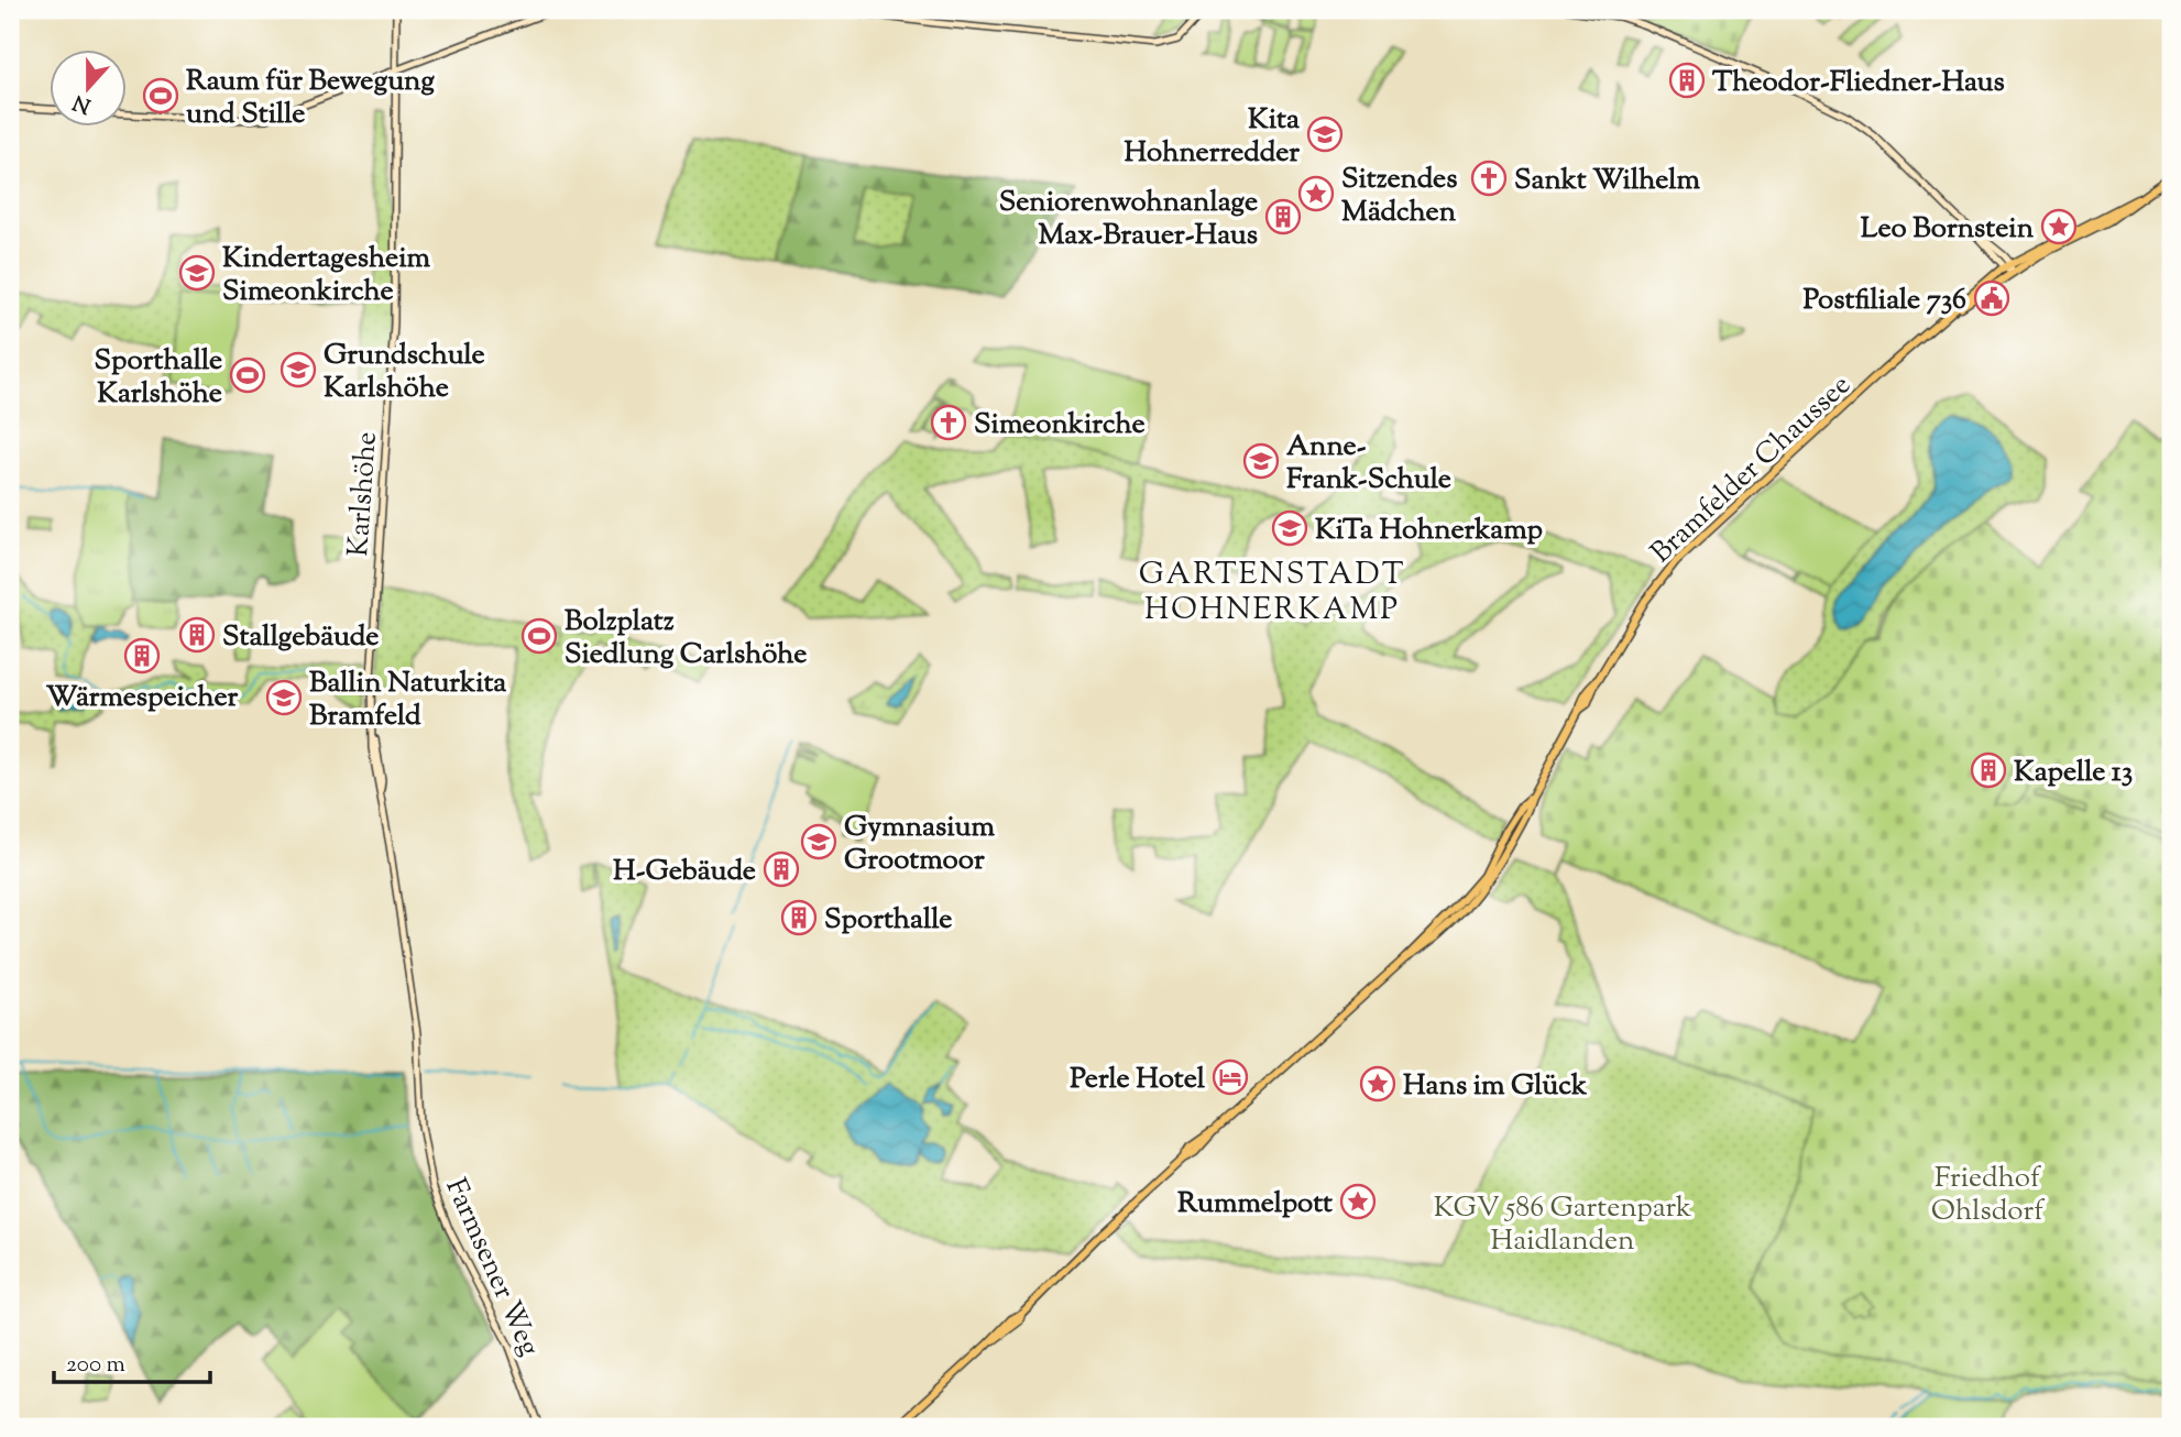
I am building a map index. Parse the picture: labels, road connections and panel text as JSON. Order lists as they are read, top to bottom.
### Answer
{
  "streets": {
    "main road": ["Bramfelder Chaussee"],
    "street": ["Karlshöhe", "Farmsener Weg"]
  },
  "crossings": [
    ["Karlshöhe", "Farmsener Weg"]
  ],
  "districts": ["GARTENSTADT HOHNERKAMP"],
  "parks": ["Friedhof Ohlsdorf", "KGV 586 Gartenpark Haidlanden"],
  "places": {
    "building": [
      "Theodor-Fliedner-Haus",
      "Seniorenwohnanlage Max-Brauer-Haus",
      "Stallgebäude",
      "Wärmespeicher",
      "Kapelle 13",
      "H-Gebäude",
      "Sporthalle"
    ],
    "sports": ["Raum für Bewegung und Stille", "Sporthalle Karlshöhe", "Bolzplatz Siedlung Carlshöhe"],
    "school or university": [
      "Kita Hohnerredder",
      "Kindertagesheim Simeonkirche",
      "Grundschule Karlshöhe",
      "Anne- Frank-Schule",
      "KiTa Hohnerkamp",
      "Ballin Naturkita Bramfeld",
      "Gymnasium Grootmoor"
    ],
    "church": ["Sankt Wilhelm", "Simeonkirche"],
    "place": [
      "Sitzendes Mädchen",
      "Leo Bornstein",
      "Hans im Glück",
      "Rummelpott"
    ],
    "public building": ["Postfiliale 736"],
    "hotel": ["Perle Hotel"]
  },
  "scale_bar": "200 m",
  "north": "bottom"
}
